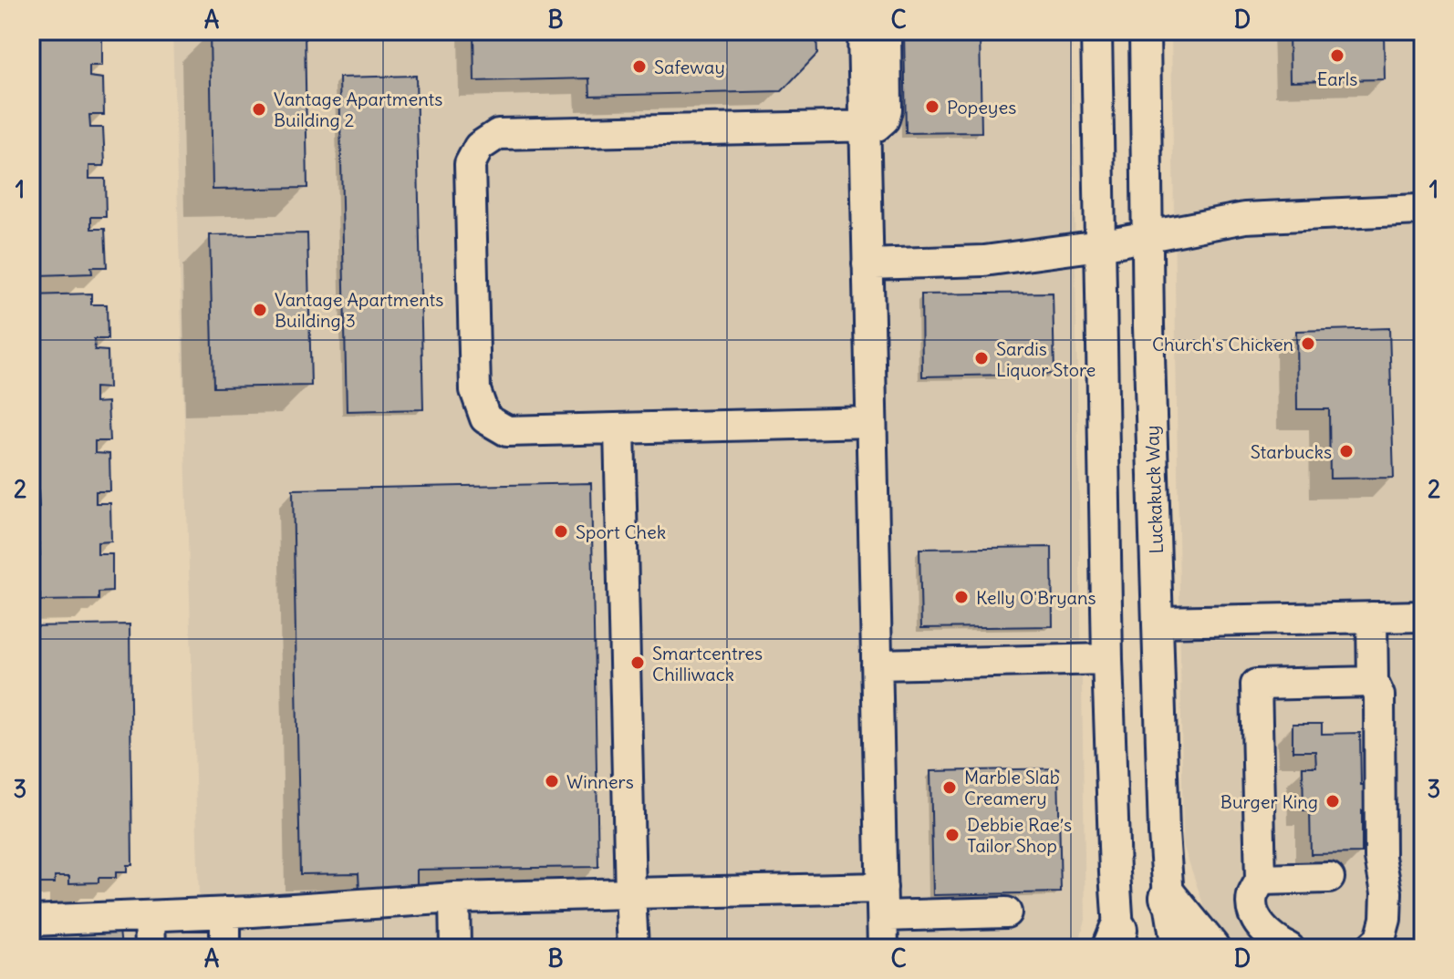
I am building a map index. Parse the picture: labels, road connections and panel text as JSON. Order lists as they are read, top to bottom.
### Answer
{
  "streets": {
    "street": ["Luckakuck Way"]
  },
  "places": [
    "Earls",
    "Safeway",
    "Popeyes",
    "Vantage Apartments Building 2",
    "Vantage Apartments Building 3",
    "Church's Chicken",
    "Sardis Liquor Store",
    "Starbucks",
    "Sport Chek",
    "Kelly O'Bryans",
    "Smartcentres Chilliwack",
    "Winners",
    "Marble Slab Creamery",
    "Burger King",
    "Debbie Rae’s Tailor Shop"
  ],
  "grid": {
    "columns": [
      "A",
      "B",
      "C",
      "D"
    ],
    "rows": ["1", "2", "3"]
  }
}
